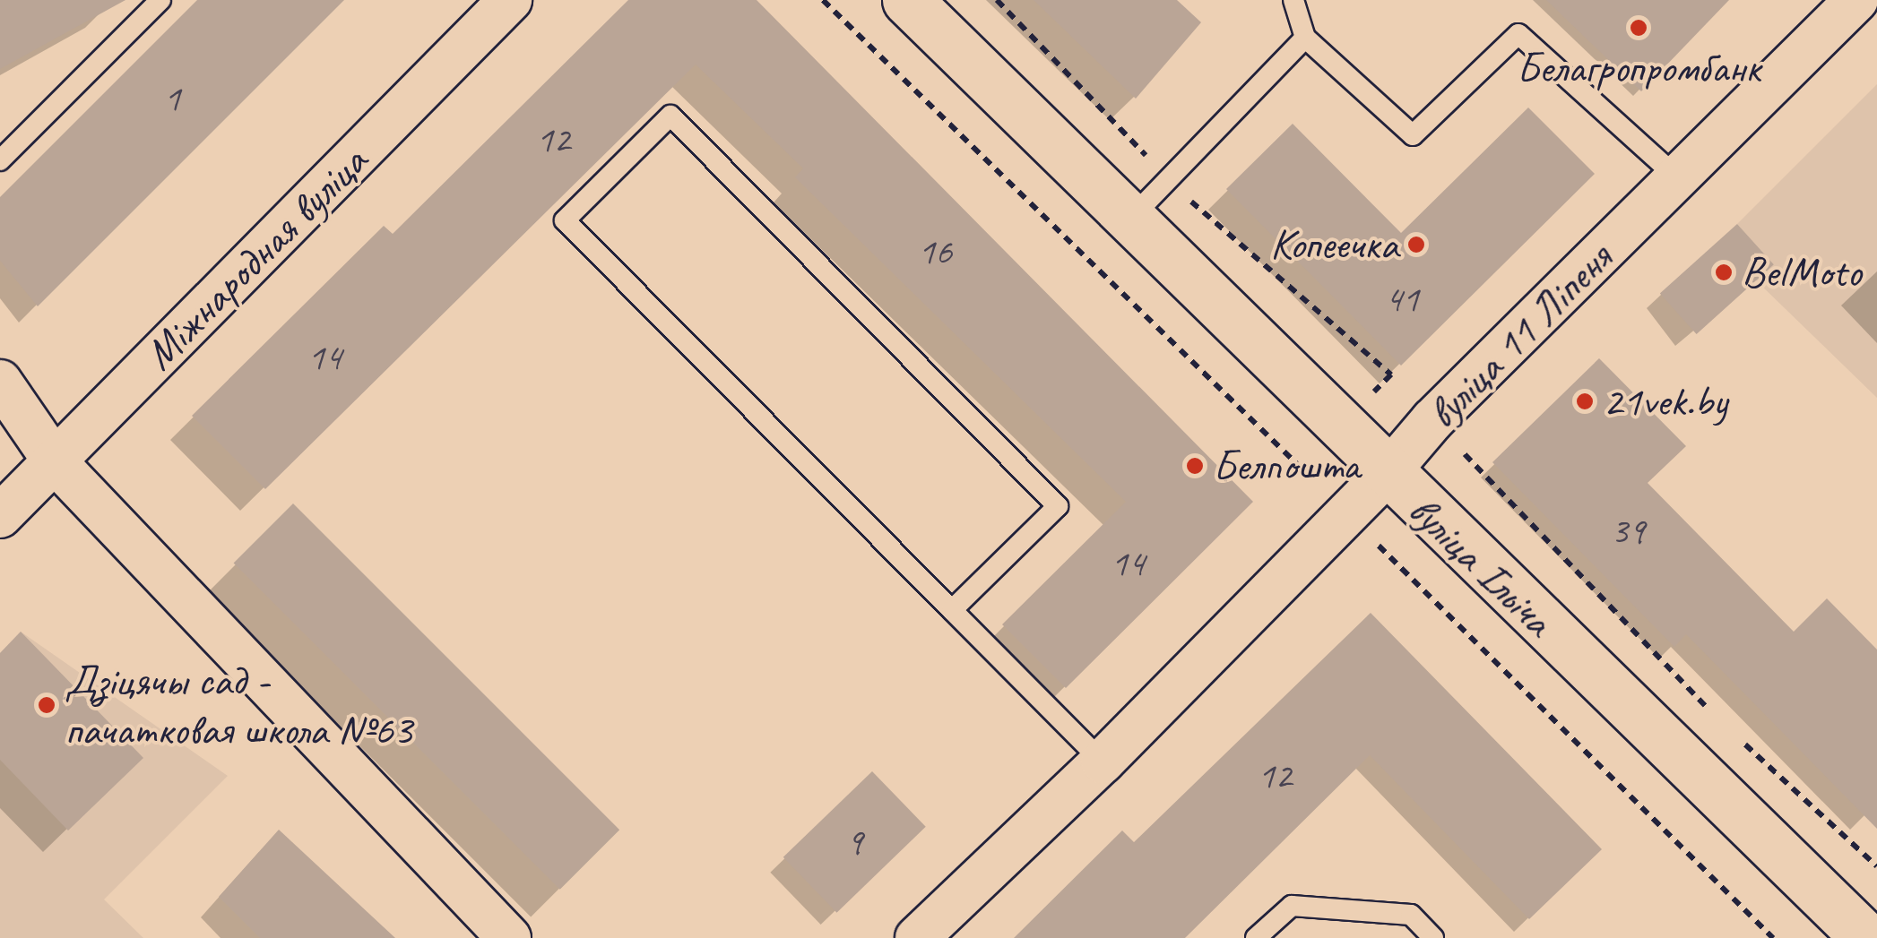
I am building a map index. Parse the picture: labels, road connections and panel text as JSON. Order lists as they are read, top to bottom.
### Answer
{
  "streets": {
    "main road": ["вуліца Ільіча"],
    "street": ["Міжнародная вуліца", "вуліца 11 Ліпеня"]
  },
  "crossings": [
    ["вуліца 11 Ліпеня", "вуліца Ільіча"]
  ],
  "places": [
    "Белагропромбанк",
    "Копеечка",
    "BelMoto",
    "21vek.by",
    "Белпошта",
    "Дзіцячы сад - пачатковая школа №63"
  ],
  "house_numbers": [
    "1",
    "12",
    "16",
    "41",
    "14",
    "39",
    "14",
    "12",
    "9"
  ]
}
